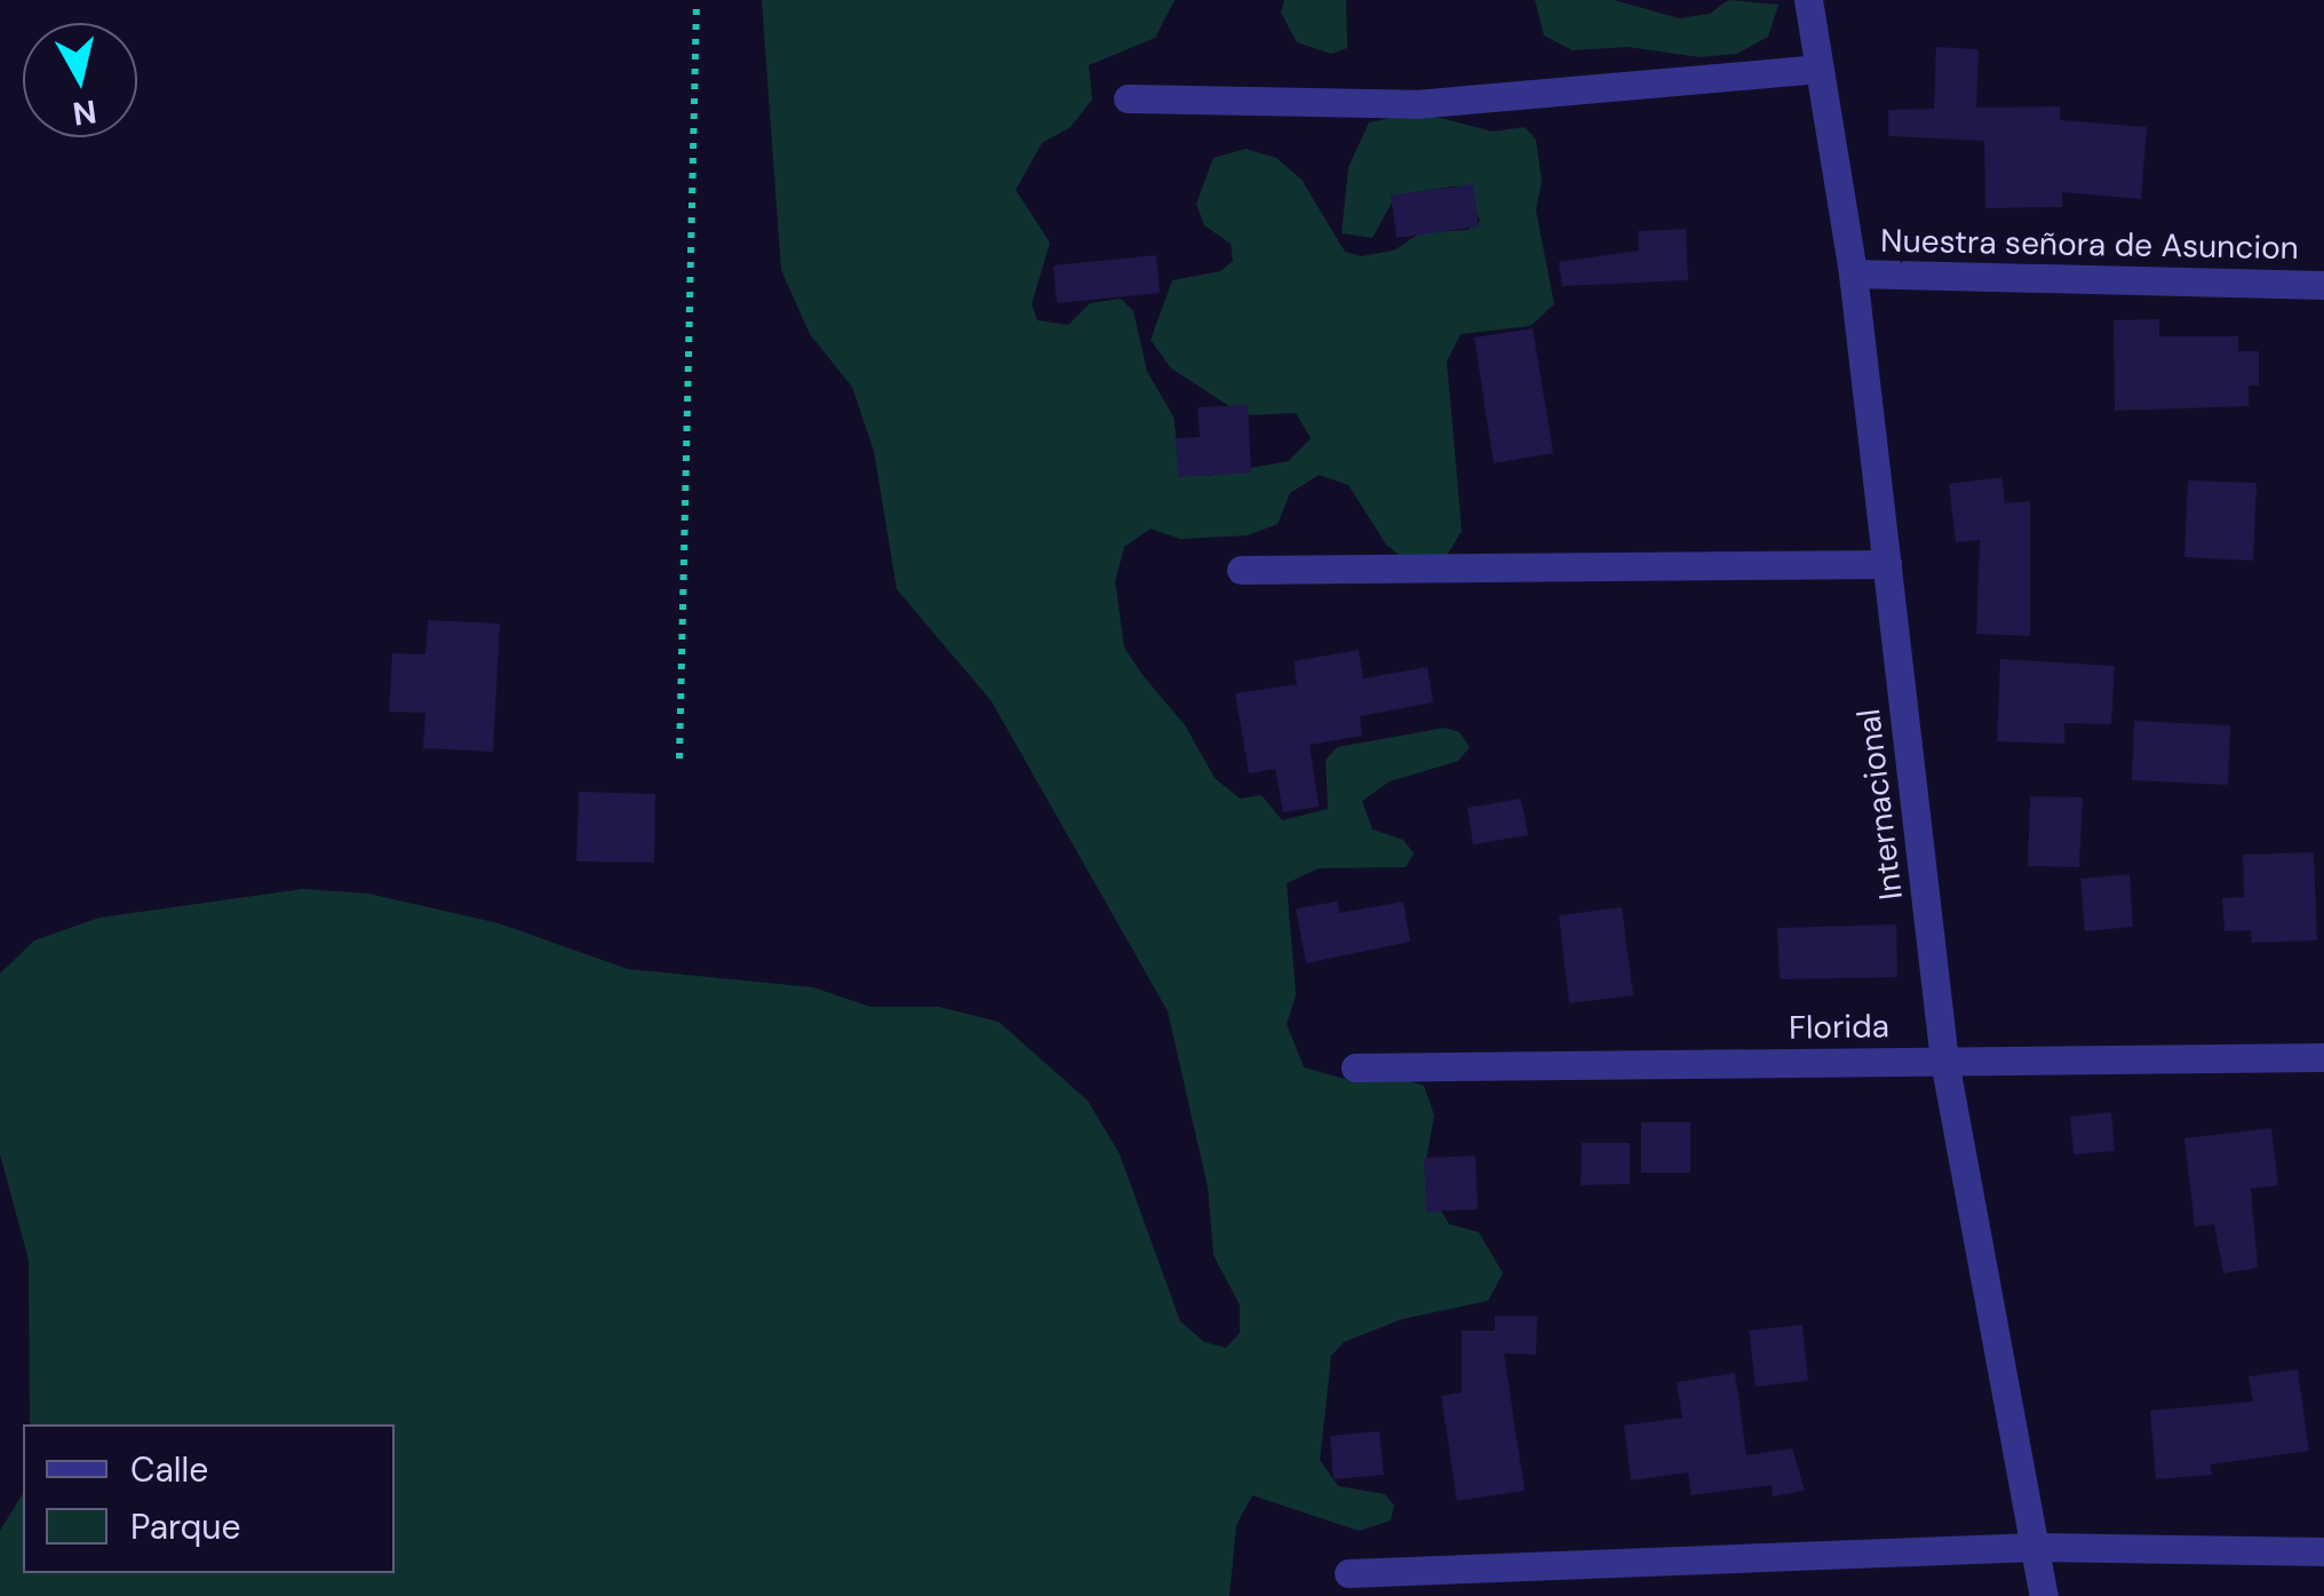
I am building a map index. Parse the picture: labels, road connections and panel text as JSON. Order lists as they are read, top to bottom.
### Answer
{
  "streets": {
    "street": ["Nuestra señora de Asuncion", "Internacional", "Florida"]
  },
  "crossings": [
    ["Nuestra señora de Asuncion", "Internacional"],
    ["Internacional", "Florida"]
  ],
  "legend": ["Calle", "Parque"],
  "north": "bottom"
}
